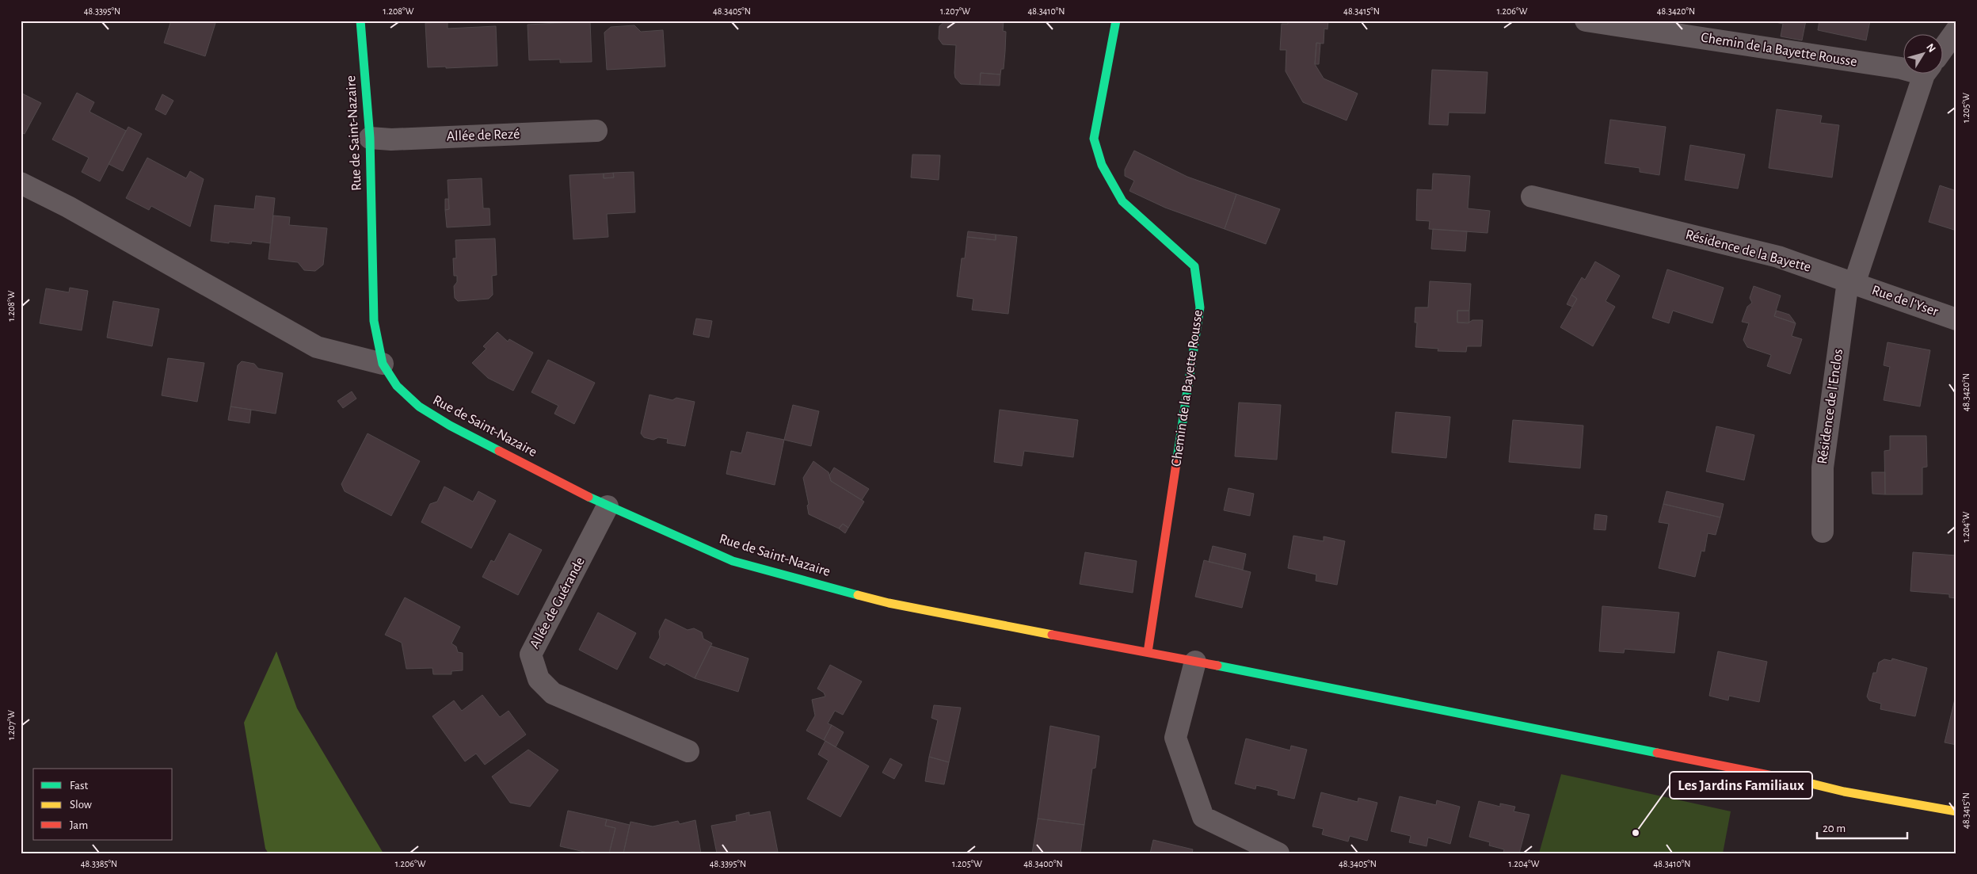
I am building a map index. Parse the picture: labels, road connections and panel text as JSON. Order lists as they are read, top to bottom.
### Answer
{
  "streets": {
    "street": [
      "Chemin de la Bayette Rousse",
      "Rue de Saint-Nazaire",
      "Allée de Rezé",
      "Résidence de la Bayette",
      "Rue de l'Yser",
      "Résidence de l'Enclos",
      "Allée de Guérande"
    ]
  },
  "crossings": [
    ["Chemin de la Bayette Rousse", "Rue de Saint-Nazaire"],
    ["Rue de Saint-Nazaire", "Allée de Rezé"],
    ["Rue de Saint-Nazaire", "Allée de Guérande"],
    ["Résidence de la Bayette", "Rue de l'Yser"],
    ["Résidence de la Bayette", "Résidence de l'Enclos"],
    ["Rue de l'Yser", "Résidence de l'Enclos"]
  ],
  "places": ["Les Jardins Familiaux"],
  "legend": ["Fast", "Slow", "Jam"],
  "scale_bar": "20 m",
  "north": "top right",
  "coordinates": [
    "48.3395°N",
    "1.208°W",
    "48.3405°N",
    "1.207°W",
    "48.3410°N",
    "48.3415°N",
    "1.206°W",
    "48.3420°N",
    "1.205°W",
    "1.204°W",
    "48.3385°N",
    "48.3400°N"
  ]
}
